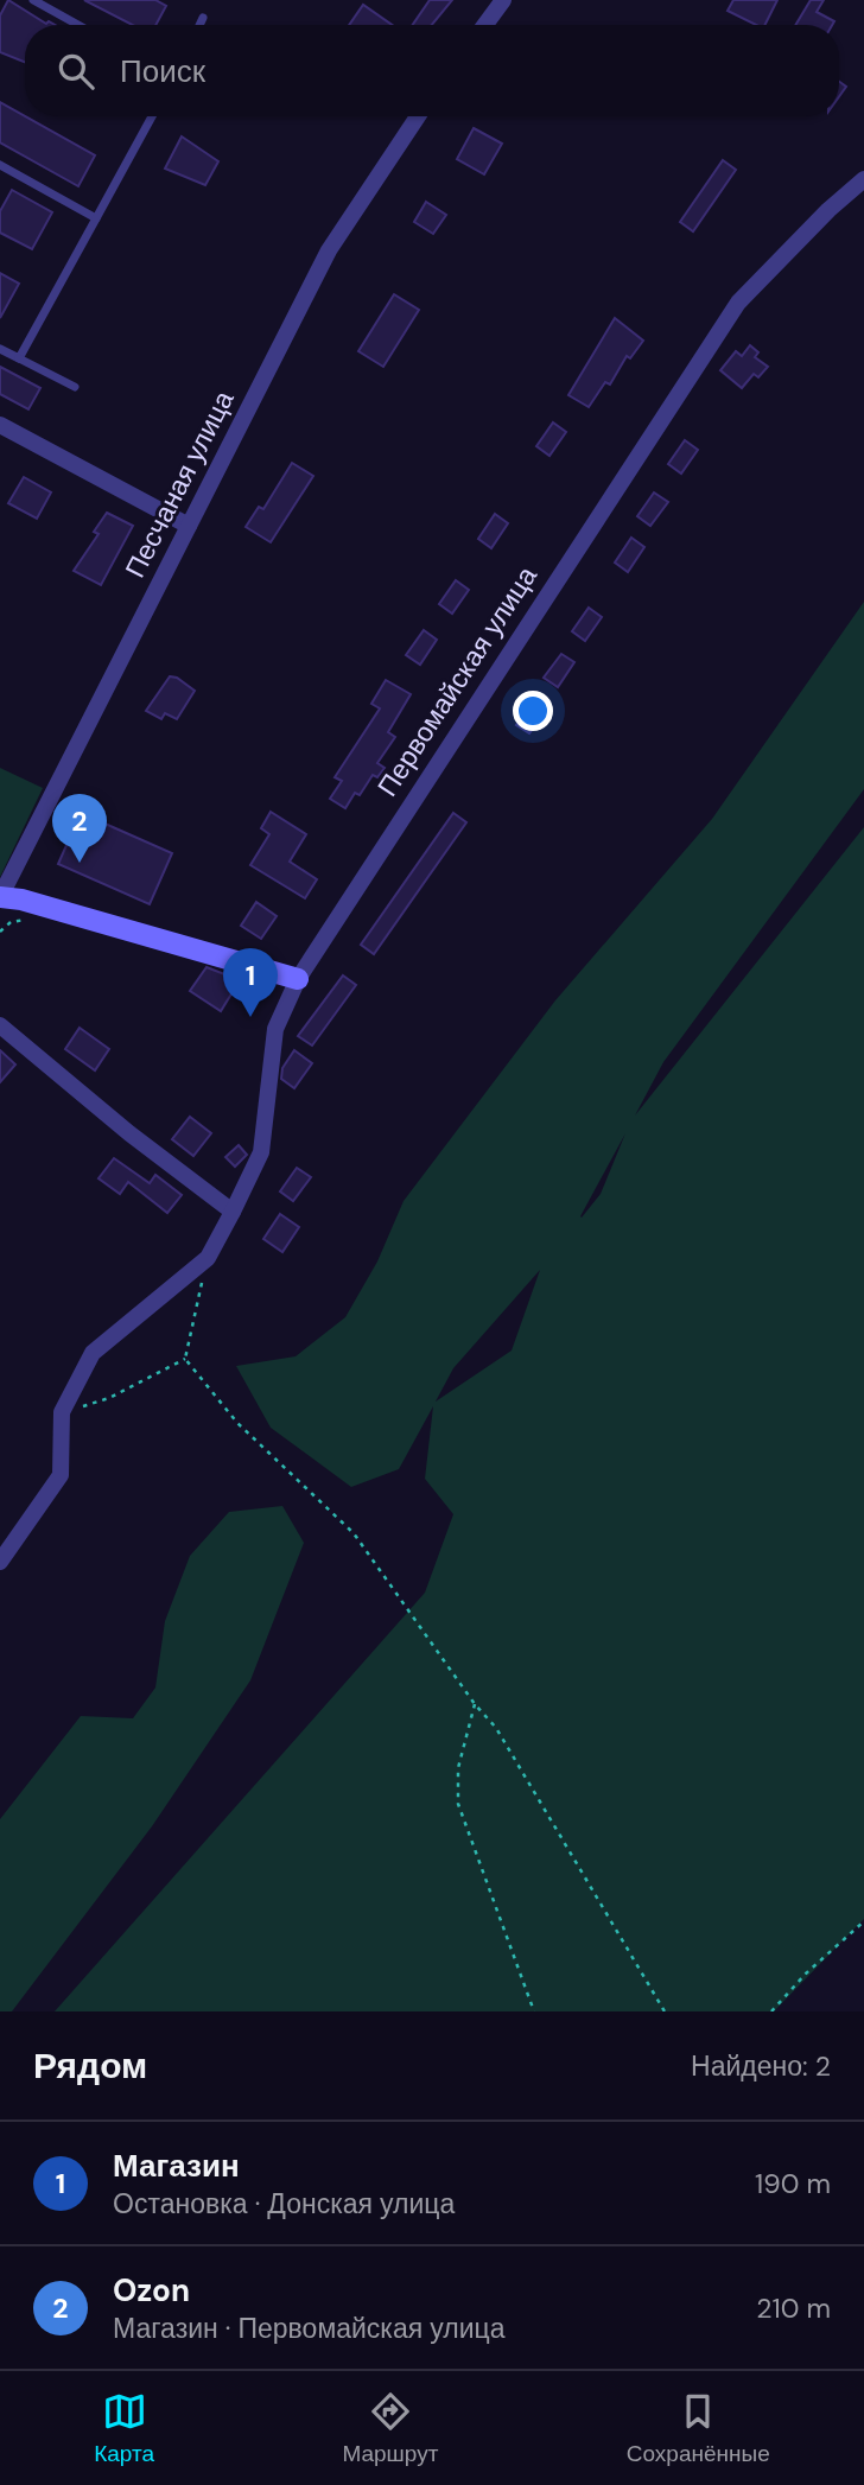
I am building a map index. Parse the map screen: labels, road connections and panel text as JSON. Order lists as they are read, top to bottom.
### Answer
{
  "streets": {
    "street": ["Песчаная улица", "Первомайская улица"]
  },
  "page": {
    "search": "Поиск",
    "pins": ["2", "1"],
    "heading": ["Рядом", "Найдено: 2"],
    "list": [
      {
        "mark": "1",
        "name": "Магазин",
        "note": "Остановка · Донская улица",
        "value": "190 m"
      },
      {
        "mark": "2",
        "name": "Ozon",
        "note": "Магазин · Первомайская улица",
        "value": "210 m"
      }
    ],
    "nav": ["Карта", "Маршрут", "Сохранённые"]
  }
}
